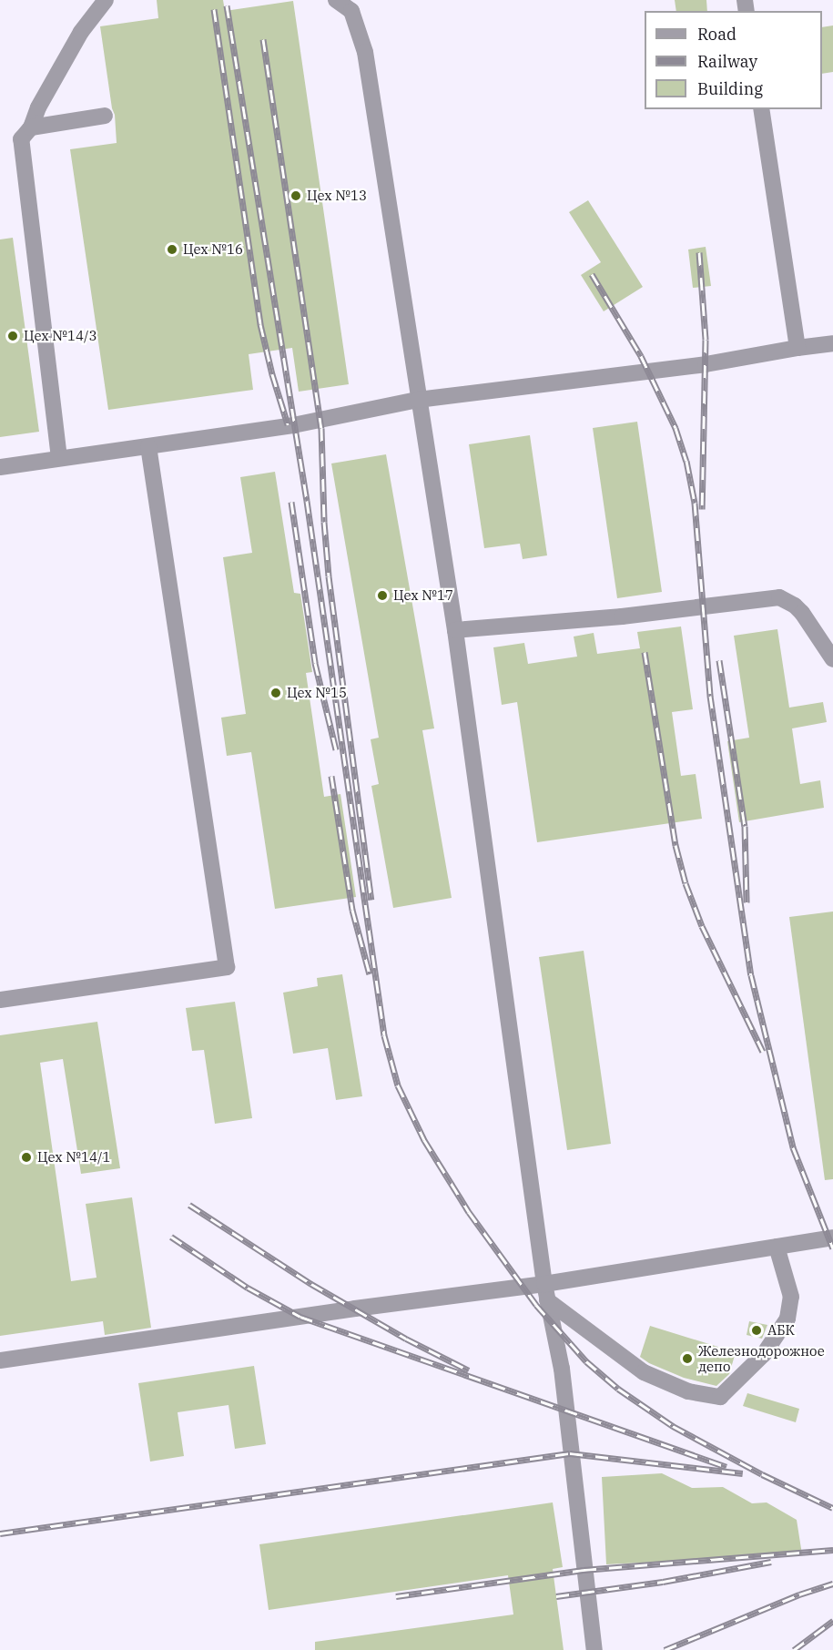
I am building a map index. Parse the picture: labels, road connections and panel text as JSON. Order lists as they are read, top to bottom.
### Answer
{
  "places": [
    "Цех №13",
    "Цех №16",
    "Цех №14/3",
    "Цех №17",
    "Цех №15",
    "Цех №14/1",
    "АБК",
    "Железнодорожное депо"
  ],
  "legend": ["Road", "Railway", "Building"]
}
